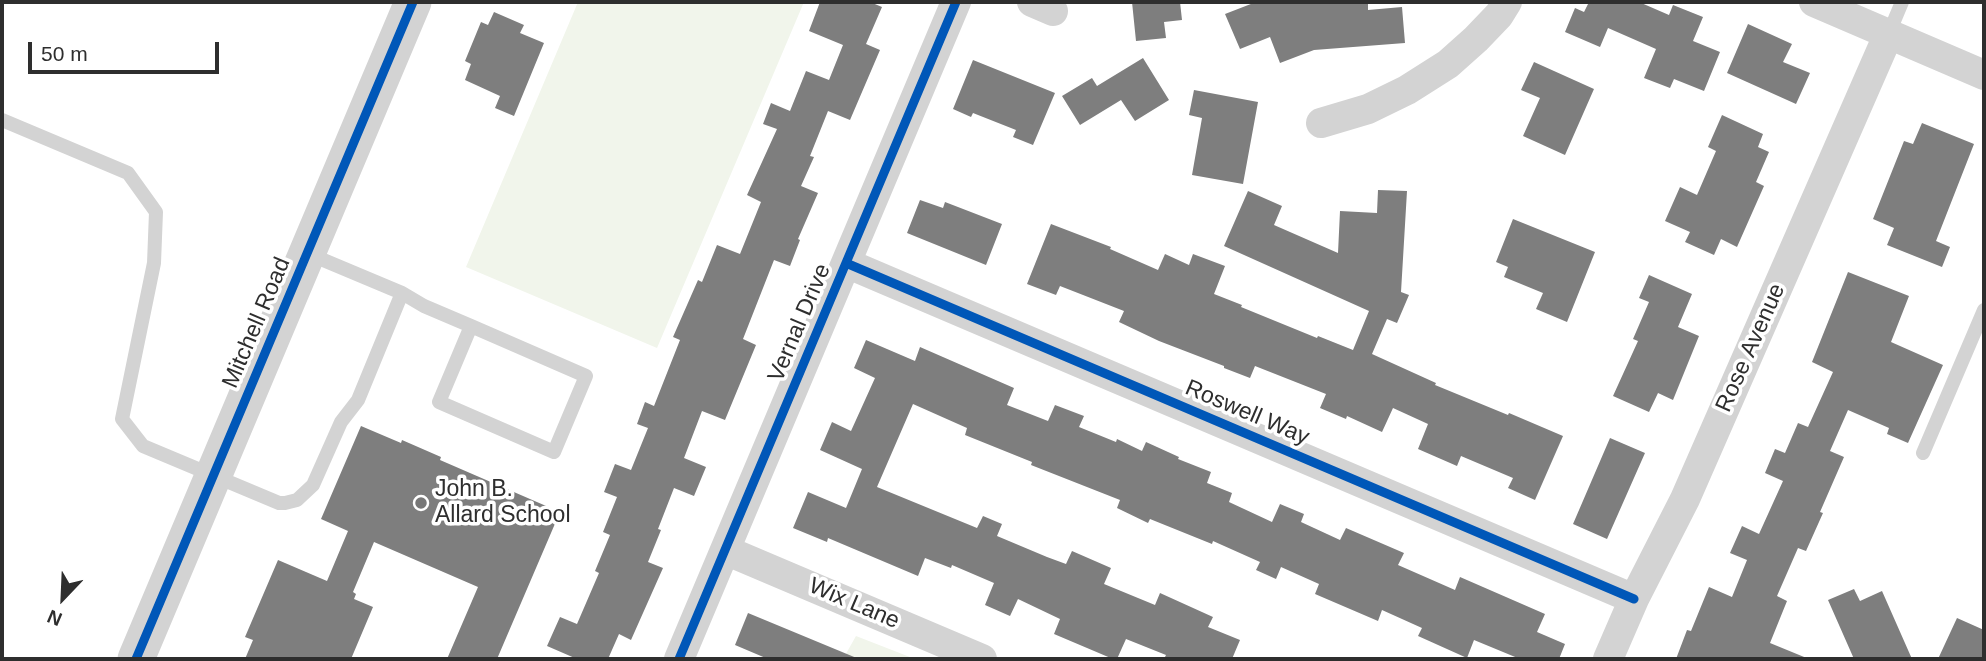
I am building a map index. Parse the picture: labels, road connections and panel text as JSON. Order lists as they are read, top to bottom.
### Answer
{
  "streets": {
    "street": [
      "Mitchell Road",
      "Vernal Drive",
      "Rose Avenue",
      "Roswell Way",
      "Wix Lane"
    ]
  },
  "crossings": [
    ["Vernal Drive", "Roswell Way"],
    ["Vernal Drive", "Wix Lane"],
    ["Rose Avenue", "Roswell Way"]
  ],
  "places": ["John B. Allard School"],
  "scale_bar": "50 m",
  "north": "bottom left"
}
